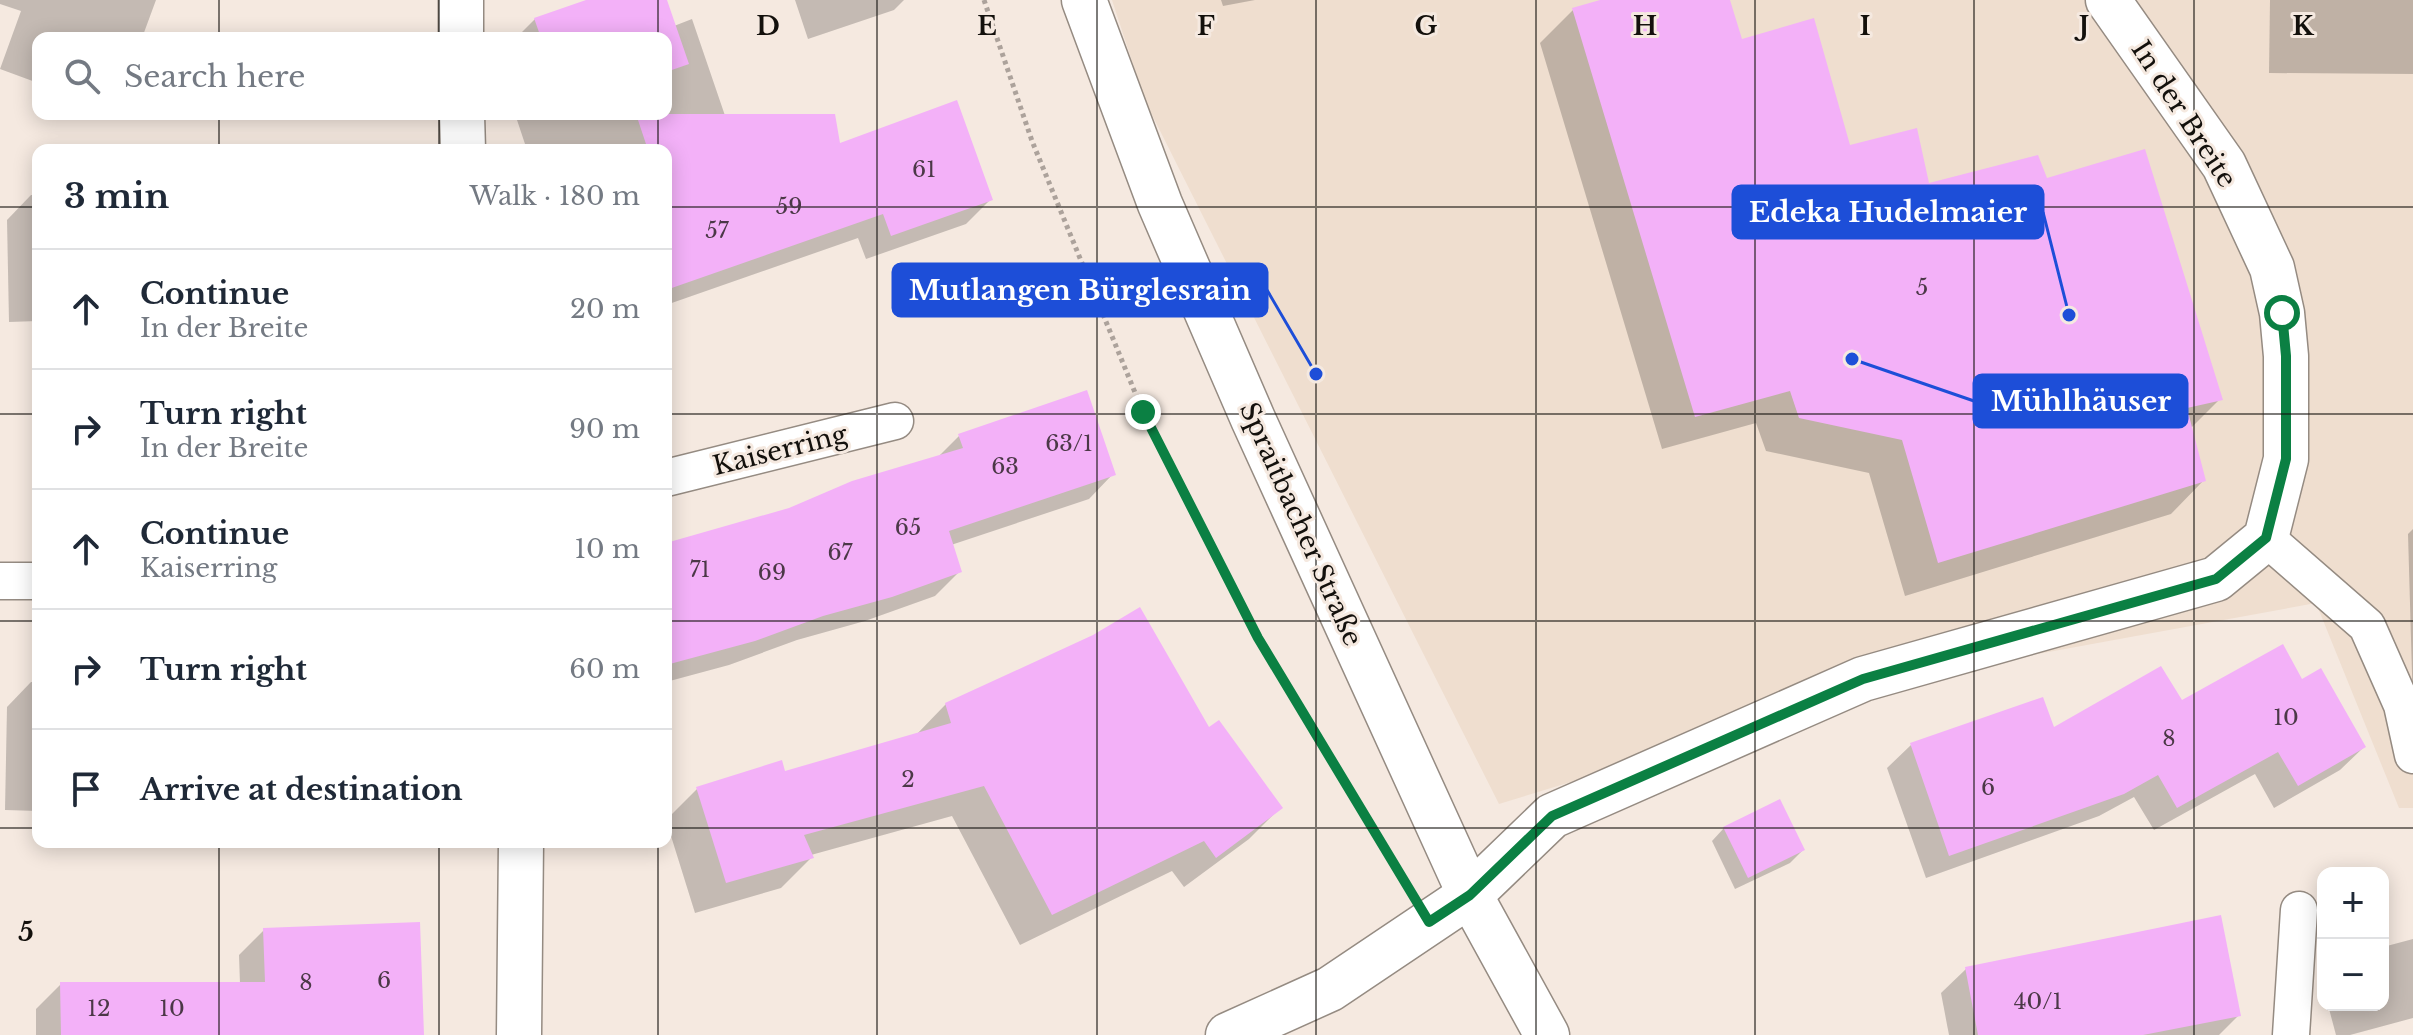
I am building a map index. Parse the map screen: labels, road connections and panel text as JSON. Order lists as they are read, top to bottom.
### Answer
{
  "streets": {
    "street": ["In der Breite", "Spraitbacher Straße"],
    "lane": ["Kaiserring"]
  },
  "places": ["Edeka Hudelmaier", "Mühlhäuser", "Mutlangen Bürglesrain"],
  "house_numbers": [
    "61",
    "59",
    "57",
    "5",
    "63/1",
    "63",
    "65",
    "67",
    "71",
    "69",
    "10",
    "8",
    "2",
    "6",
    "6",
    "8",
    "40/1",
    "12",
    "10"
  ],
  "page": {
    "search": "Search here",
    "heading": ["3 min", "Walk · 180 m"],
    "list": [
      ["Continue", "In der Breite", "20 m"],
      ["Turn right", "In der Breite", "90 m"],
      ["Continue", "Kaiserring", "10 m"],
      ["Turn right", "60 m"],
      "Arrive at destination"
    ],
    "map_buttons": ["+", "−"]
  },
  "grid": {
    "columns": [
      "D",
      "E",
      "F",
      "G",
      "H",
      "I",
      "J",
      "K"
    ],
    "rows": ["5"]
  }
}
